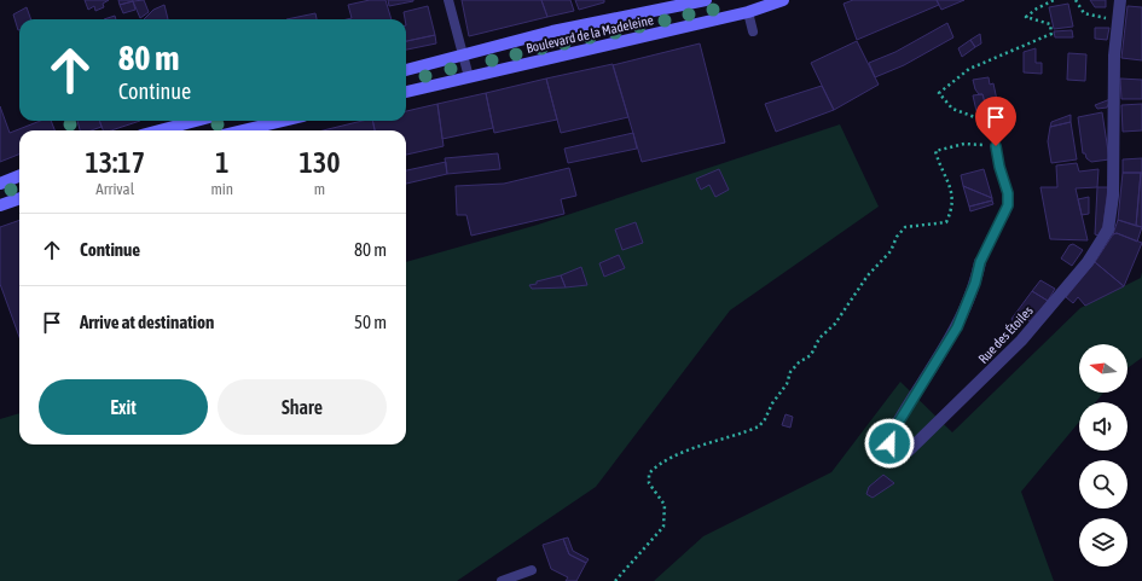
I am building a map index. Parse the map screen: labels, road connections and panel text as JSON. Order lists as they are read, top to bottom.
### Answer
{
  "streets": {
    "street": ["Boulevard de la Madeleine", "Rue des Étoiles"]
  },
  "north": "left",
  "page": {
    "turn": ["80 m", "Continue"],
    "eta": [
      "13:17",
      "Arrival",
      "1",
      "min",
      "130",
      "m"
    ],
    "list": [
      {
        "name": "Continue",
        "value": "80 m"
      },
      {
        "name": "Arrive at destination",
        "value": "50 m"
      }
    ],
    "buttons": ["Exit", "Share"]
  }
}
